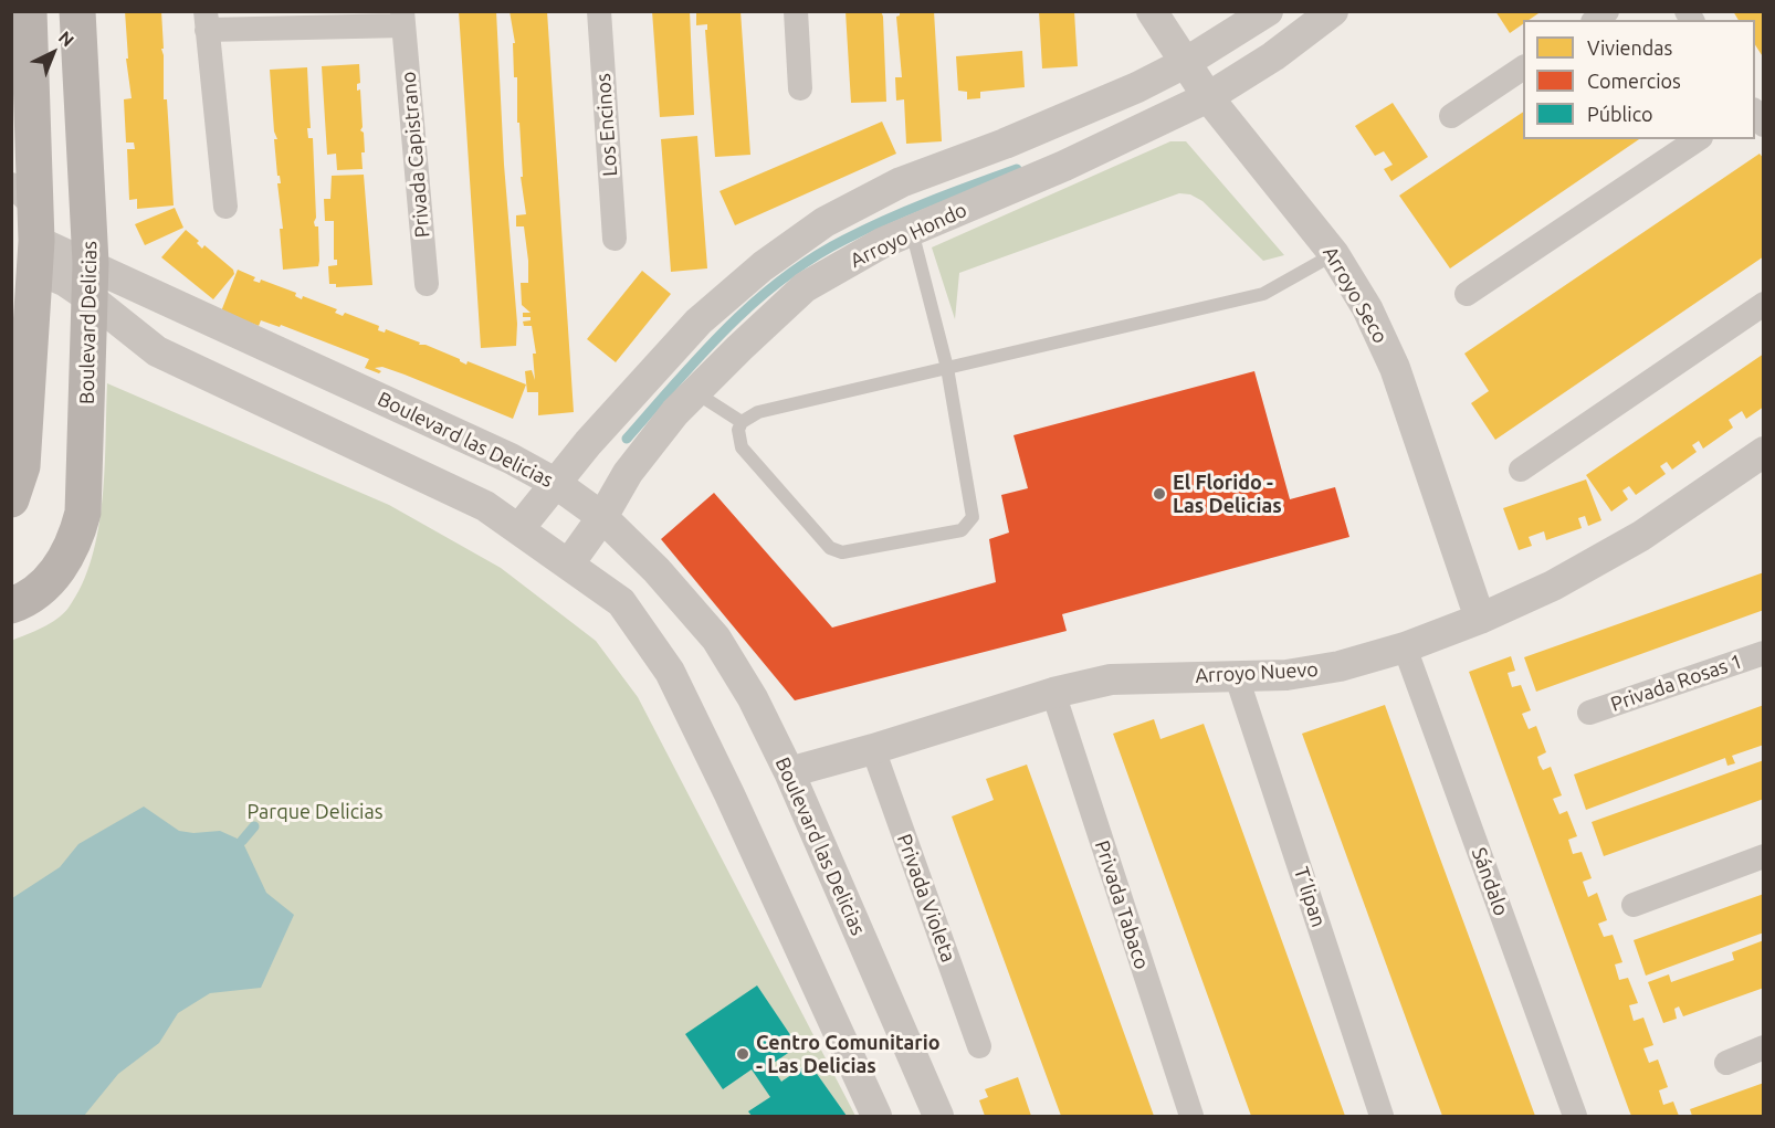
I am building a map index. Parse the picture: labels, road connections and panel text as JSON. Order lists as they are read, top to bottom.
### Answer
{
  "streets": {
    "main road": ["Boulevard Delicias"],
    "street": [
      "Los Encinos",
      "Privada Capistrano",
      "Arroyo Hondo",
      "Arroyo Seco",
      "Boulevard las Delicias",
      "Arroyo Nuevo",
      "Privada Rosas 1",
      "Sándalo",
      "T´lipan",
      "Privada Violeta",
      "Privada Tabaco"
    ]
  },
  "crossings": [
    ["Arroyo Hondo", "Arroyo Seco"],
    ["Arroyo Hondo", "Boulevard las Delicias"],
    ["Arroyo Seco", "Arroyo Nuevo"],
    ["Boulevard Delicias", "Boulevard las Delicias"],
    ["Boulevard las Delicias", "Arroyo Nuevo"],
    ["Arroyo Nuevo", "Sándalo"],
    ["Arroyo Nuevo", "T´lipan"],
    ["Arroyo Nuevo", "Privada Violeta"],
    ["Arroyo Nuevo", "Privada Tabaco"]
  ],
  "parks": ["Parque Delicias"],
  "places": ["El Florido - Las Delicias", "Centro Comunitario - Las Delicias"],
  "legend": ["Viviendas", "Comercios", "Público"],
  "north": "top right"
}
